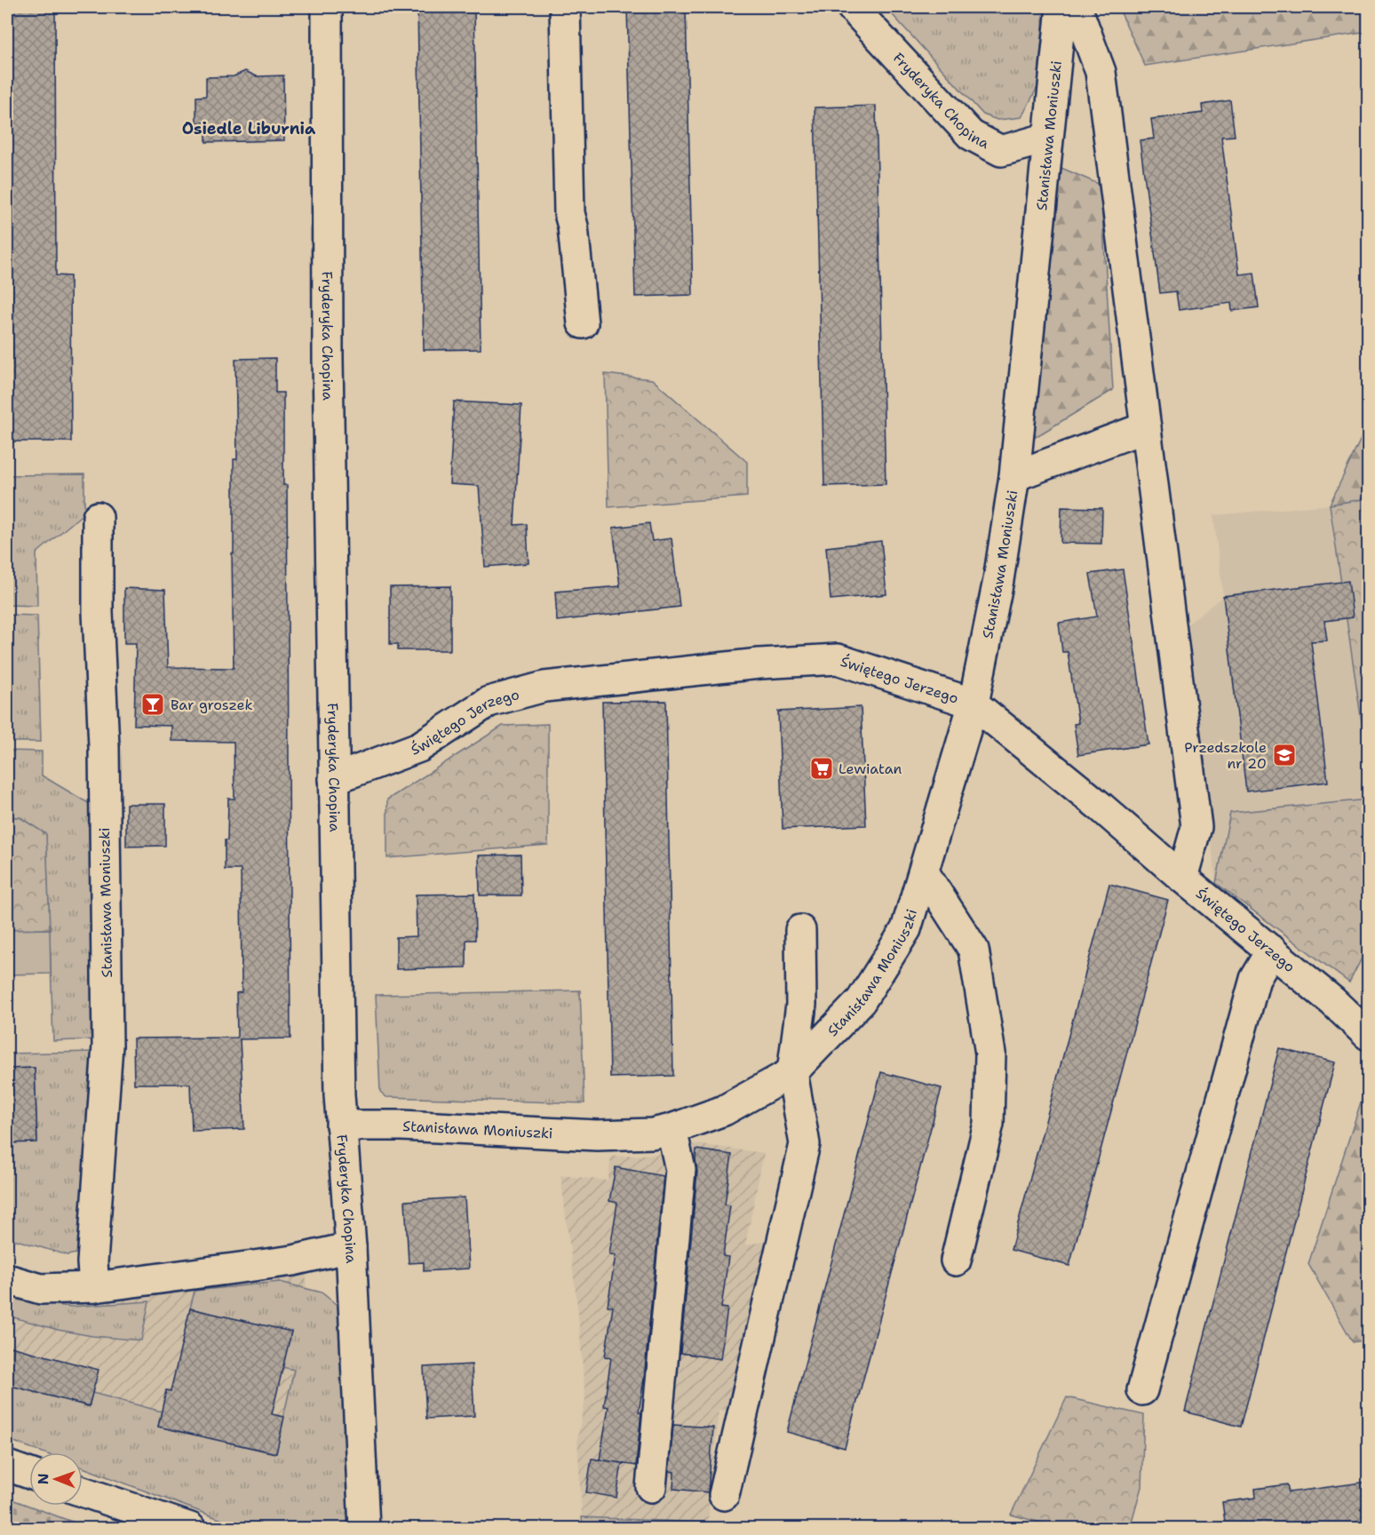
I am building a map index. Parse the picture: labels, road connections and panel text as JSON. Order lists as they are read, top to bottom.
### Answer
{
  "streets": {
    "street": ["Fryderyka Chopina", "Stanisława Moniuszki", "Świętego Jerzego"]
  },
  "crossings": [
    ["Fryderyka Chopina", "Stanisława Moniuszki"],
    ["Fryderyka Chopina", "Świętego Jerzego"],
    ["Stanisława Moniuszki", "Świętego Jerzego"]
  ],
  "districts": ["Osiedle Liburnia"],
  "places": {
    "bar": ["Bar groszek"],
    "school or university": ["Przedszkole nr 20"],
    "supermarket": ["Lewiatan"]
  },
  "north": "left"
}
